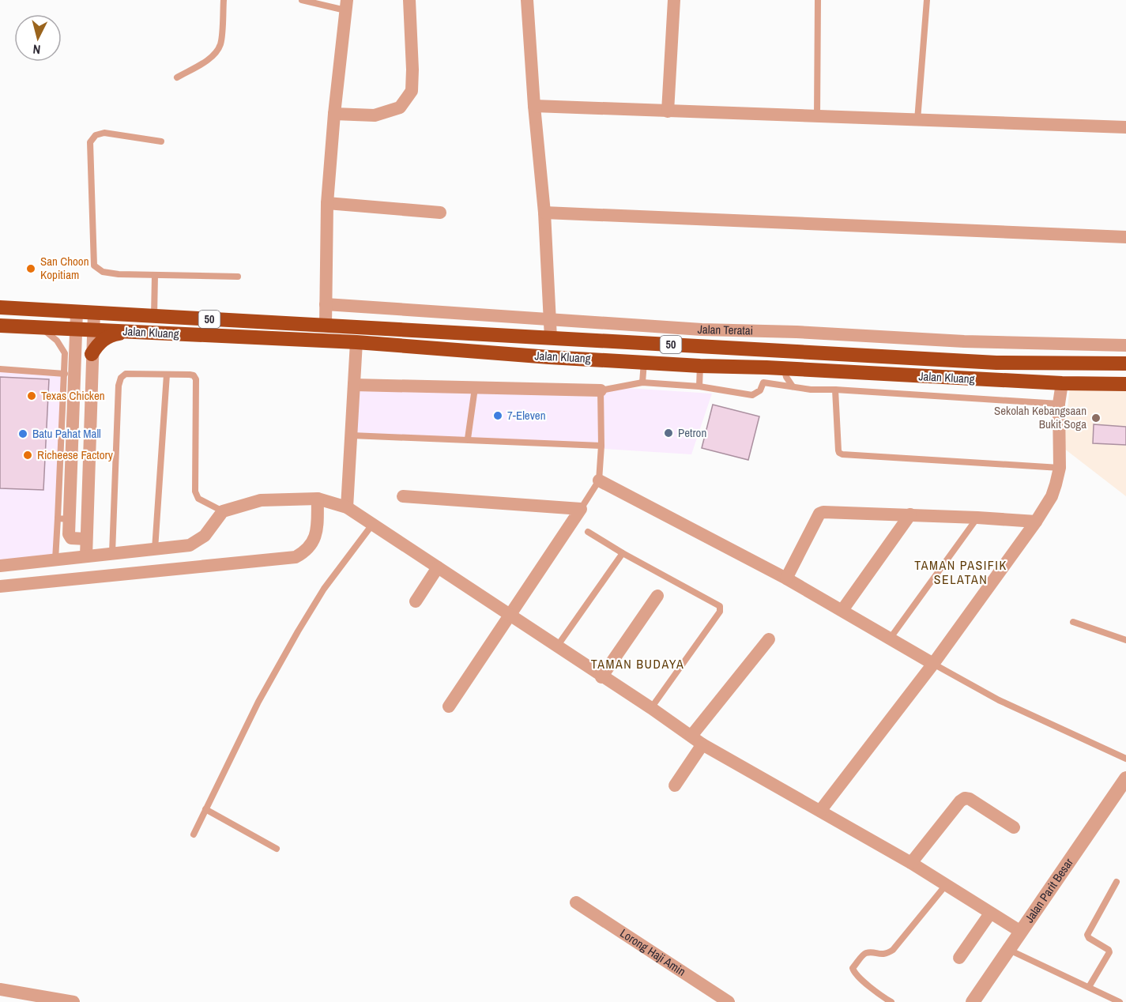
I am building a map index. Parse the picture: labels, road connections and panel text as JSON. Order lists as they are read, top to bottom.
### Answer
{
  "streets": {
    "highway": ["50", "Jalan Kluang"],
    "street": ["Jalan Teratai", "Jalan Parit Besar", "Lorong Haji Amin"]
  },
  "crossings": [
    ["Jalan Teratai", "Jalan Kluang"]
  ],
  "districts": ["TAMAN PASIFIK SELATAN", "TAMAN BUDAYA"],
  "places": [
    "San Choon Kopitiam",
    "Texas Chicken",
    "7-Eleven",
    "Sekolah Kebangsaan Bukit Soga",
    "Petron",
    "Batu Pahat Mall",
    "Richeese Factory"
  ],
  "north": "bottom"
}
